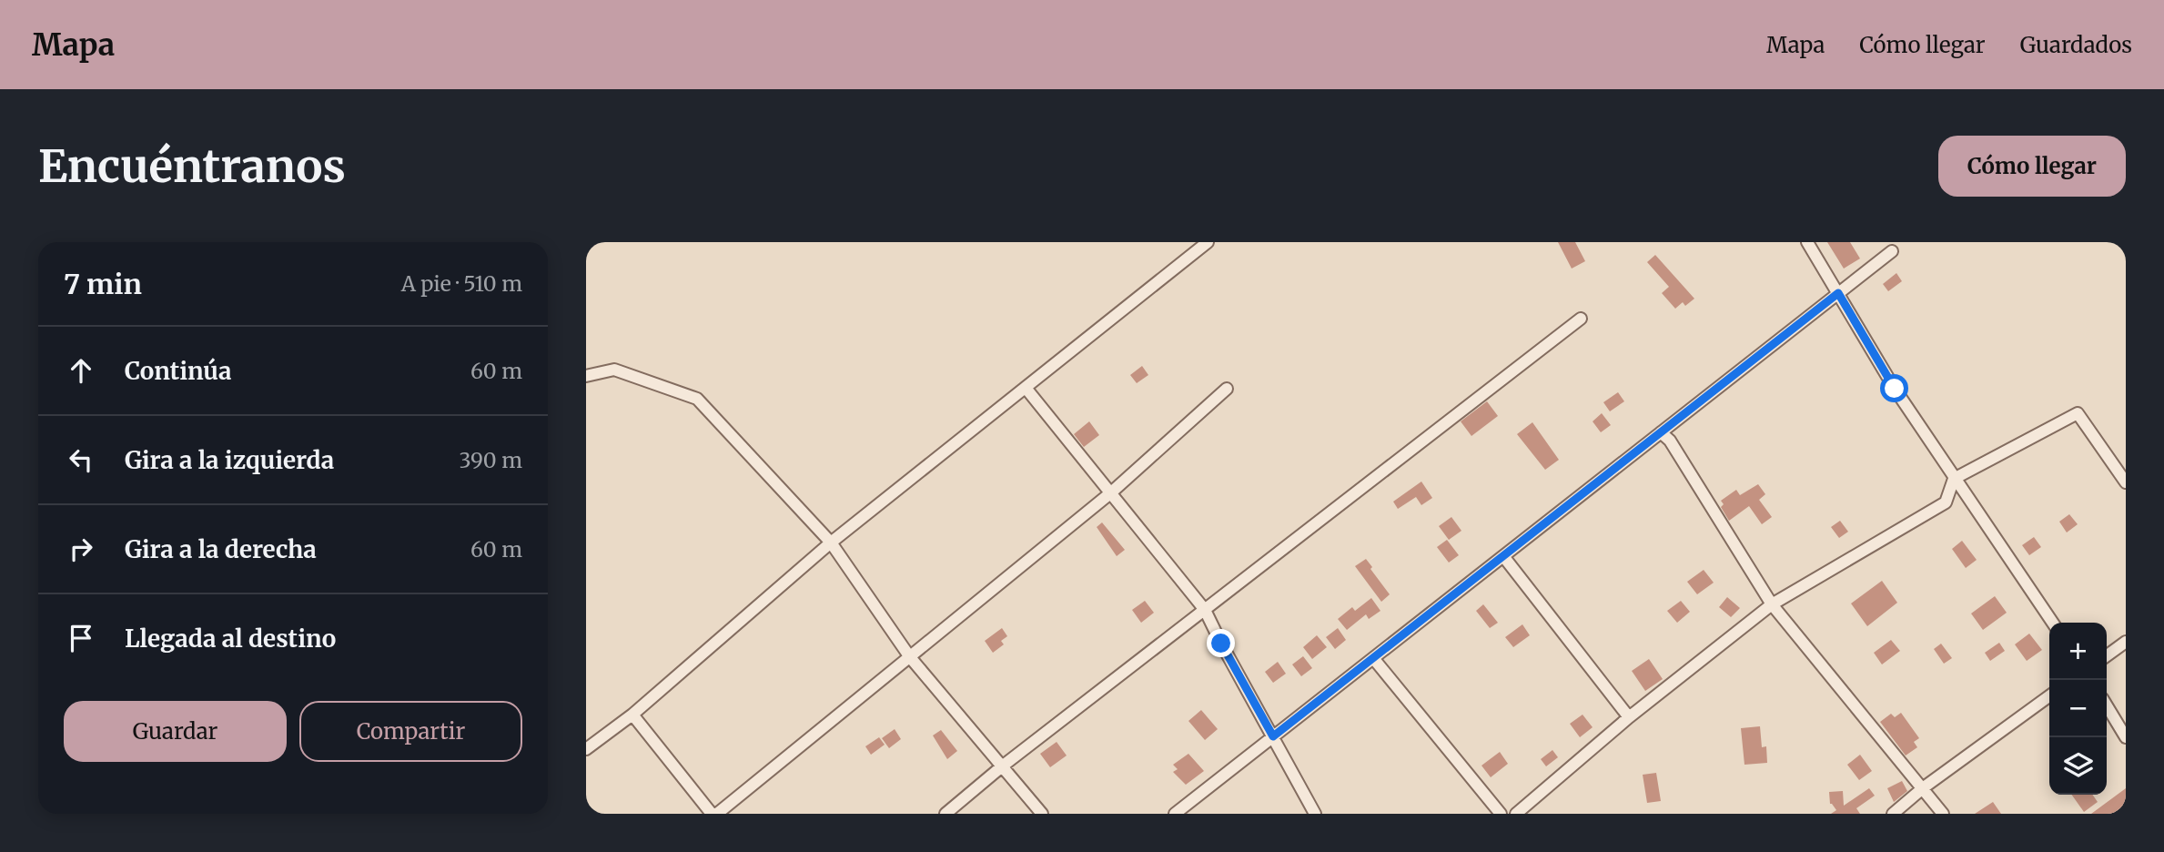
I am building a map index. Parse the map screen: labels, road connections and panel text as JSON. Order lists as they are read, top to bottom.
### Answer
{
  "page": {
    "header": "Mapa",
    "nav": ["Mapa", "Cómo llegar", "Guardados"],
    "buttons": [
      "Cómo llegar",
      ["Guardar", "Compartir"]
    ],
    "title": "Encuéntranos",
    "heading": ["7 min", "A pie · 510 m"],
    "list": [
      ["Continúa", "60 m"],
      ["Gira a la izquierda", "390 m"],
      ["Gira a la derecha", "60 m"],
      "Llegada al destino"
    ],
    "map_buttons": ["+", "−"]
  }
}
